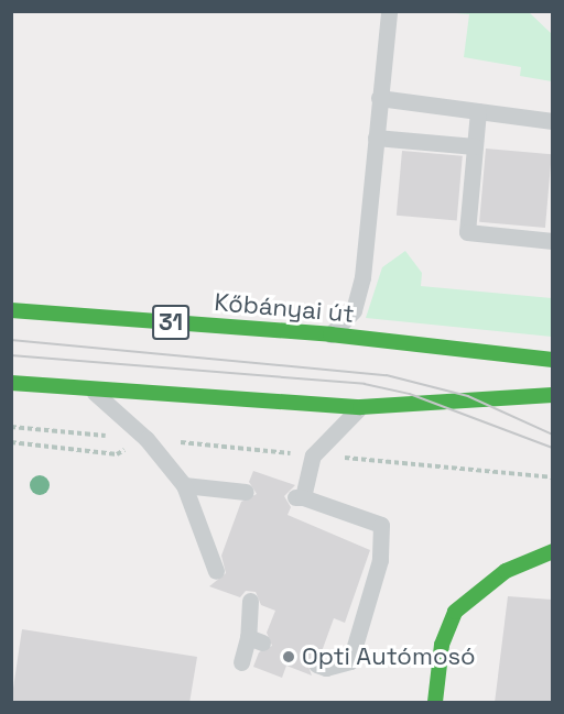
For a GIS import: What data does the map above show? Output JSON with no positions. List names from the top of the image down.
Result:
{
  "streets": {
    "main road": ["Kőbányai út", "31"]
  },
  "places": ["Opti Autómosó"]
}
